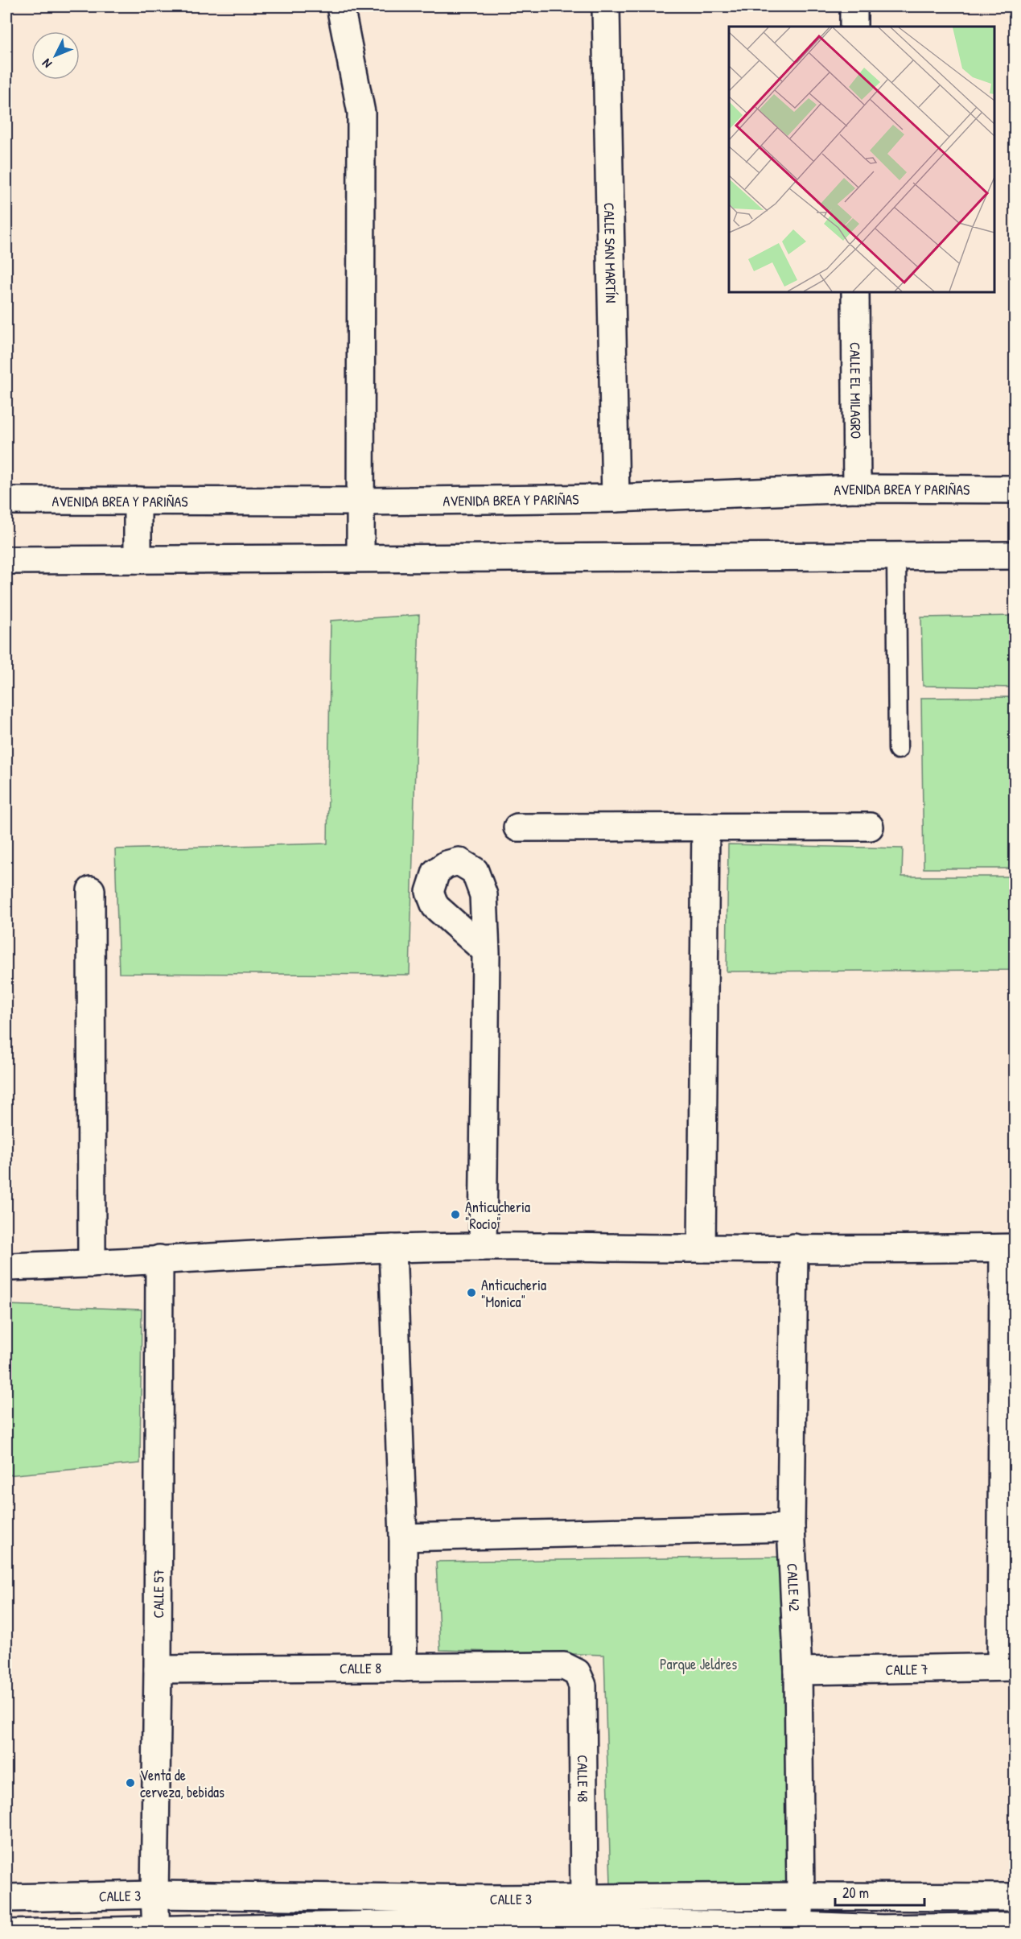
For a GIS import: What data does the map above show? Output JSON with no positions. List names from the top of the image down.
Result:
{
  "streets": {
    "street": [
      "CALLE SAN MARTÍN",
      "CALLE EL MILAGRO",
      "AVENIDA BREA Y PARIÑAS",
      "CALLE 42",
      "CALLE 57",
      "CALLE 8",
      "CALLE 7",
      "CALLE 48",
      "CALLE 3"
    ]
  },
  "crossings": [
    ["CALLE SAN MARTÍN", "AVENIDA BREA Y PARIÑAS"],
    ["CALLE EL MILAGRO", "AVENIDA BREA Y PARIÑAS"],
    ["CALLE 42", "CALLE 7"],
    ["CALLE 42", "CALLE 3"],
    ["CALLE 57", "CALLE 8"],
    ["CALLE 57", "CALLE 3"],
    ["CALLE 8", "CALLE 48"],
    ["CALLE 48", "CALLE 3"]
  ],
  "parks": ["Parque Jeldres"],
  "places": ["Anticucheria \"Rocio\"", "Anticucheria \"Monica\"", "Venta de cerveza, bebidas"],
  "scale_bar": "20 m",
  "north": "bottom left"
}
